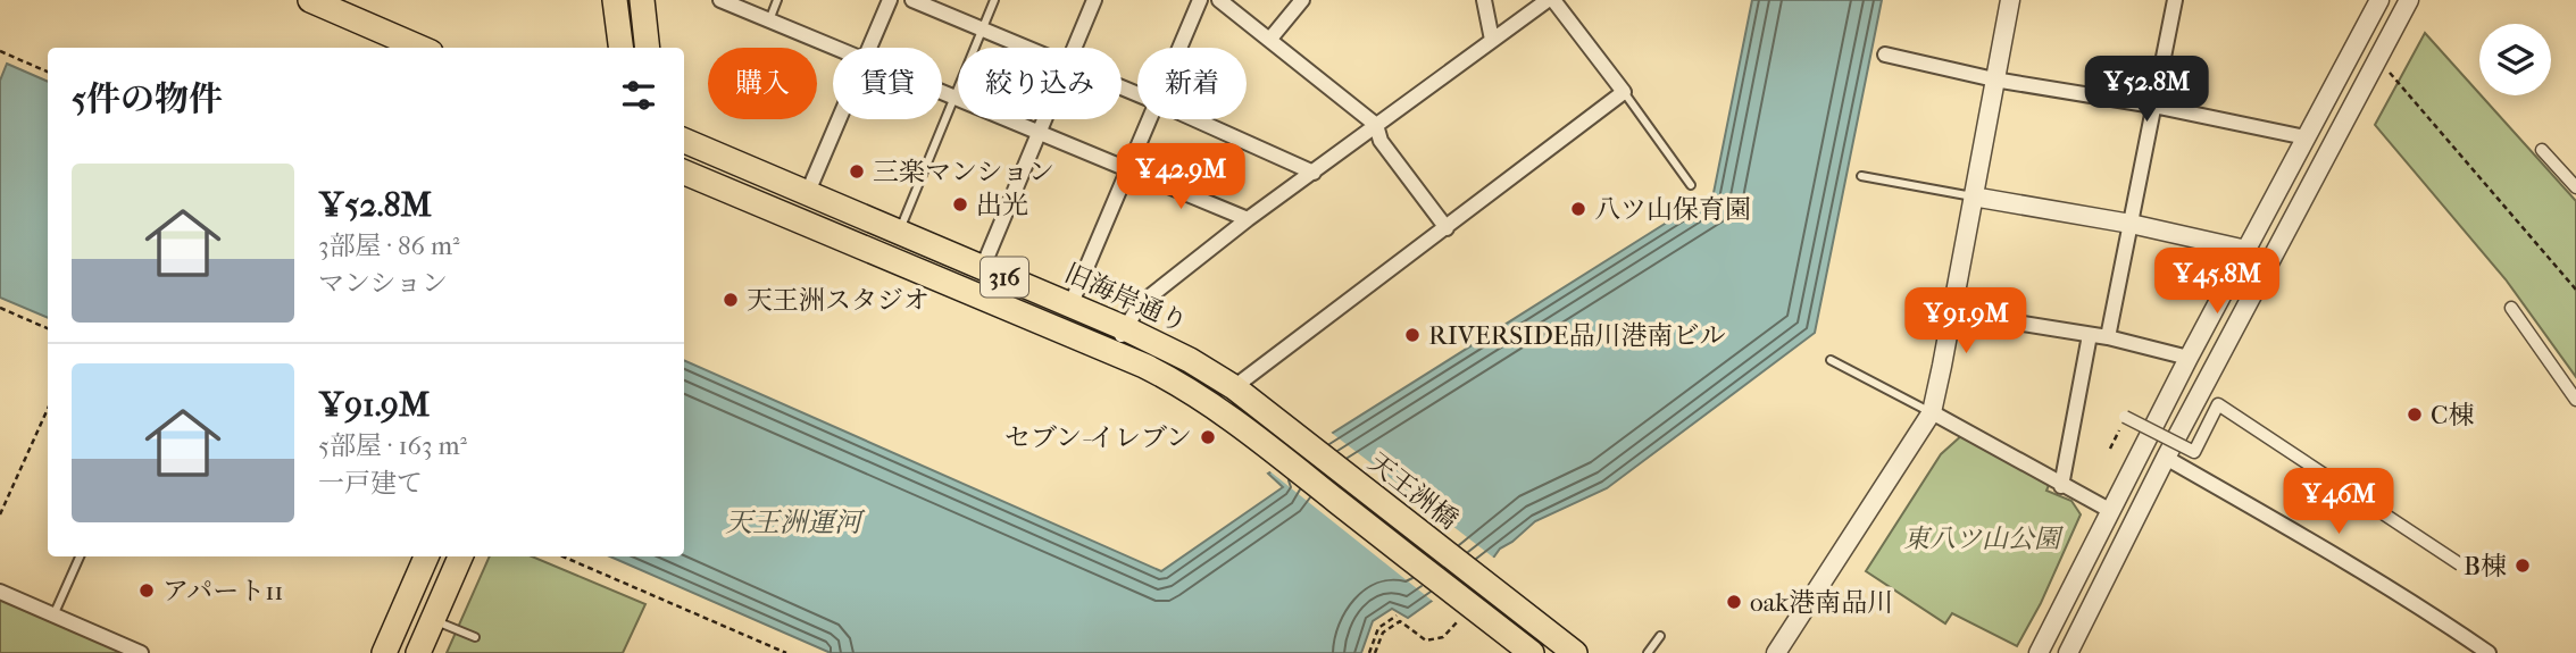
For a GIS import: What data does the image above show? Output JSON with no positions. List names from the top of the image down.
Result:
{
  "streets": {
    "main road": ["316", "旧海岸通り", "天王洲橋"]
  },
  "crossings": [
    ["旧海岸通り", "天王洲橋"]
  ],
  "water": ["天王洲運河"],
  "parks": ["東八ツ山公園"],
  "places": [
    "三楽マンション",
    "出光",
    "八ツ山保育園",
    "天王洲スタジオ",
    "RIVERSIDE品川港南ビル",
    "C棟",
    "セブン-イレブン",
    "B棟",
    "アパート11",
    "oak港南品川"
  ],
  "page": {
    "chip": [
      "購入",
      "賃貸",
      "絞り込み",
      "新着"
    ],
    "heading": "5件の物件",
    "price": [
      "¥52.8M",
      "¥42.9M",
      "¥45.8M",
      "¥91.9M",
      "¥46M"
    ],
    "list": [
      {
        "name": "¥52.8M",
        "note": "3部屋 · 86 m² · マンション"
      },
      {
        "name": "¥91.9M",
        "note": "5部屋 · 163 m² · 一戸建て"
      }
    ]
  }
}
